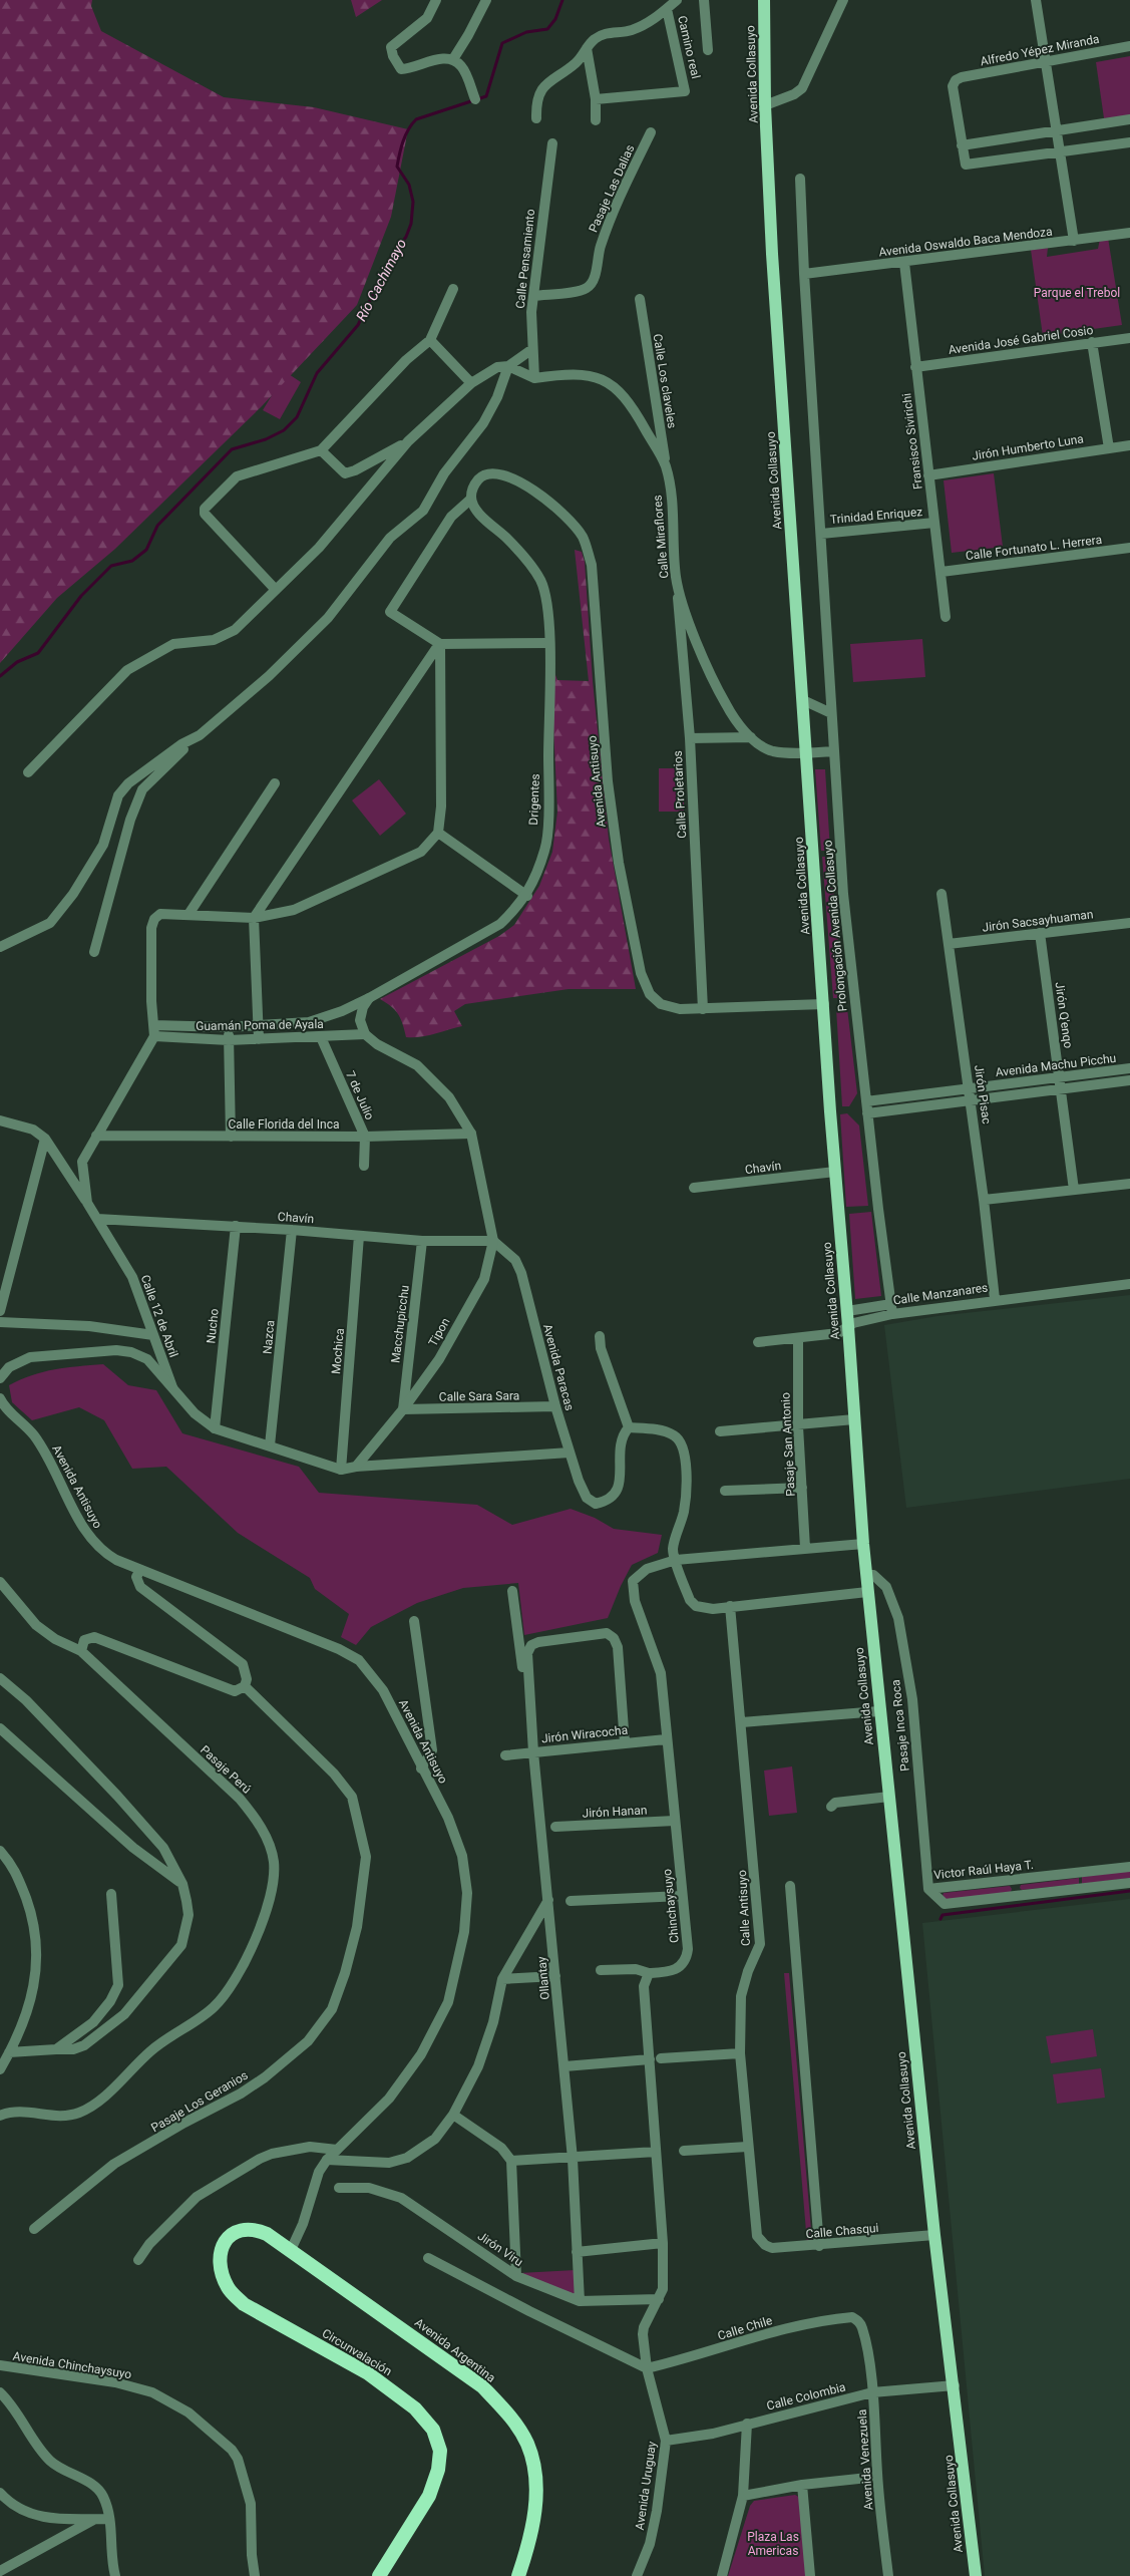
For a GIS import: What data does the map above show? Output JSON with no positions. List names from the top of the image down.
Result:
{
  "streets": {
    "highway": ["Avenida Argentina", "Circunvalación"],
    "main road": ["Avenida Collasuyo"],
    "street": [
      "Camino real",
      "Alfredo Yépez Miranda",
      "Pasaje Las Dalias",
      "Avenida Oswaldo Baca Mendoza",
      "Calle Pensamiento",
      "Avenida José Gabriel Cosio",
      "Calle Los claveles",
      "Fransisco Sivirichi",
      "Jirón Humberto Luna",
      "Trinidad Enriquez",
      "Calle Miraflores",
      "Calle Fortunato L. Herrera",
      "Avenida Antisuyo",
      "Calle Proletarios",
      "Drigentes",
      "Jirón Sacsayhuaman",
      "Prolongación Avenida Collasuyo",
      "Jirón Q'enqo",
      "Guamán Poma de Ayala",
      "Avenida Machu Picchu",
      "Jirón Pisac",
      "7 de Julio",
      "Calle Florida del Inca",
      "Chavín",
      "Calle Manzanares",
      "Calle 12 de Abril",
      "Macchupicchu",
      "Nucho",
      "Tipon",
      "Nazca",
      "Mochica",
      "Avenida Paracas",
      "Calle Sara Sara",
      "Pasaje San Antonio",
      "Pasaje Inca Roca",
      "Jirón Wiracocha",
      "Pasaje Perú",
      "Jirón Hanan",
      "Victor Raúl Haya T.",
      "Chinchaysuyo",
      "Calle Antisuyo",
      "Ollantay",
      "Pasaje Los Geranios",
      "Calle Chasqui",
      "Jirón Viru",
      "Calle Chile",
      "Avenida Chinchaysuyo",
      "Calle Colombia",
      "Avenida Venezuela",
      "Avenida Uruguay"
    ]
  },
  "crossings": [
    ["Avenida Collasuyo", "Calle Miraflores"],
    ["Avenida Collasuyo", "Avenida Antisuyo"],
    ["Avenida Collasuyo", "Chavín"],
    ["Avenida Collasuyo", "Calle Manzanares"],
    ["Avenida Collasuyo", "Pasaje Inca Roca"],
    ["Avenida Collasuyo", "Calle Chasqui"],
    ["Avenida Collasuyo", "Calle Colombia"],
    ["Pasaje Las Dalias", "Calle Pensamiento"],
    ["Avenida Oswaldo Baca Mendoza", "Fransisco Sivirichi"],
    ["Avenida Oswaldo Baca Mendoza", "Prolongación Avenida Collasuyo"],
    ["Calle Pensamiento", "Calle Miraflores"],
    ["Avenida José Gabriel Cosio", "Fransisco Sivirichi"],
    ["Calle Los claveles", "Calle Miraflores"],
    ["Fransisco Sivirichi", "Jirón Humberto Luna"],
    ["Fransisco Sivirichi", "Trinidad Enriquez"],
    ["Fransisco Sivirichi", "Calle Fortunato L. Herrera"],
    ["Trinidad Enriquez", "Prolongación Avenida Collasuyo"],
    ["Calle Miraflores", "Calle Proletarios"],
    ["Calle Miraflores", "Prolongación Avenida Collasuyo"],
    ["Avenida Antisuyo", "Calle Proletarios"],
    ["Avenida Antisuyo", "Drigentes"],
    ["Avenida Antisuyo", "Avenida Argentina"],
    ["Avenida Antisuyo", "Circunvalación"],
    ["Jirón Sacsayhuaman", "Jirón Q'enqo"],
    ["Jirón Sacsayhuaman", "Jirón Pisac"],
    ["Prolongación Avenida Collasuyo", "Avenida Machu Picchu"],
    ["Prolongación Avenida Collasuyo", "Calle Manzanares"],
    ["Jirón Q'enqo", "Avenida Machu Picchu"],
    ["Guamán Poma de Ayala", "7 de Julio"],
    ["Guamán Poma de Ayala", "Calle 12 de Abril"],
    ["Guamán Poma de Ayala", "Tipon"],
    ["Avenida Machu Picchu", "Jirón Pisac"],
    ["Jirón Pisac", "Calle Manzanares"],
    ["7 de Julio", "Calle Florida del Inca"],
    ["Calle Florida del Inca", "Calle 12 de Abril"],
    ["Calle Florida del Inca", "Tipon"],
    ["Chavín", "Calle 12 de Abril"],
    ["Chavín", "Macchupicchu"],
    ["Chavín", "Nucho"],
    ["Chavín", "Tipon"],
    ["Chavín", "Nazca"],
    ["Chavín", "Mochica"],
    ["Chavín", "Avenida Paracas"],
    ["Calle Manzanares", "Pasaje San Antonio"],
    ["Macchupicchu", "Tipon"],
    ["Macchupicchu", "Calle Sara Sara"],
    ["Tipon", "Avenida Paracas"],
    ["Tipon", "Calle Sara Sara"],
    ["Avenida Paracas", "Calle Sara Sara"],
    ["Pasaje Inca Roca", "Victor Raúl Haya T."],
    ["Jirón Wiracocha", "Chinchaysuyo"],
    ["Jirón Wiracocha", "Ollantay"],
    ["Jirón Hanan", "Chinchaysuyo"],
    ["Calle Antisuyo", "Calle Chasqui"],
    ["Ollantay", "Jirón Viru"],
    ["Calle Chile", "Avenida Venezuela"],
    ["Calle Chile", "Avenida Uruguay"],
    ["Avenida Argentina", "Circunvalación"],
    ["Calle Colombia", "Avenida Venezuela"],
    ["Calle Colombia", "Avenida Uruguay"]
  ],
  "water": ["Río Cachimayo"],
  "parks": ["Parque el Trebol", "Plaza Las Americas"]
}
